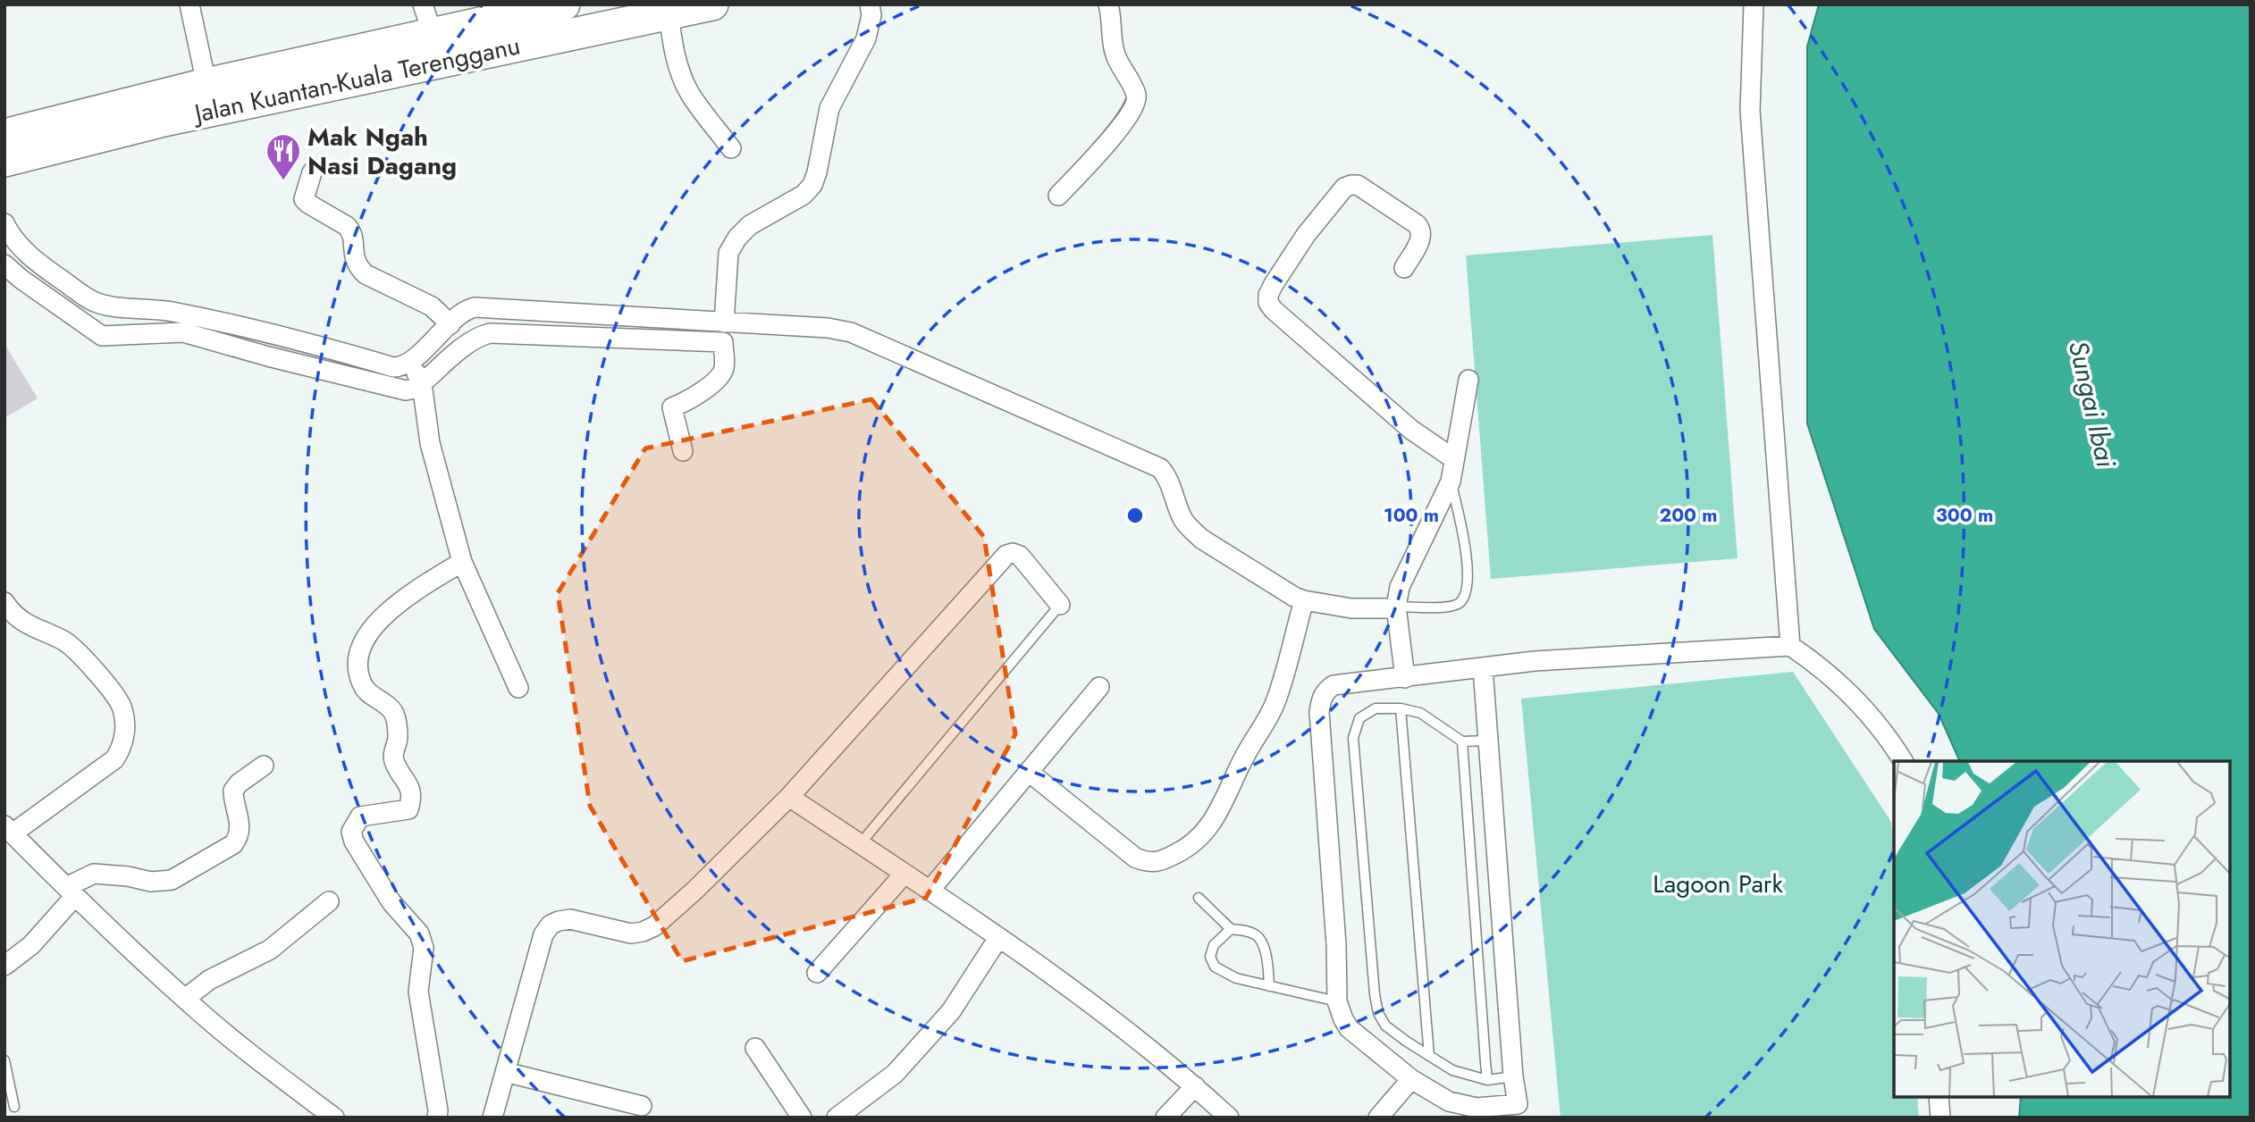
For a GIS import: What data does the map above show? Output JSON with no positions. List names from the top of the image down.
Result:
{
  "streets": {
    "highway": ["Jalan Kuantan-Kuala Terengganu"]
  },
  "water": ["Sungai Ibai"],
  "parks": ["Lagoon Park"],
  "places": {
    "restaurant": ["Mak Ngah Nasi Dagang"]
  },
  "rings": ["100 m", "200 m", "300 m"]
}
